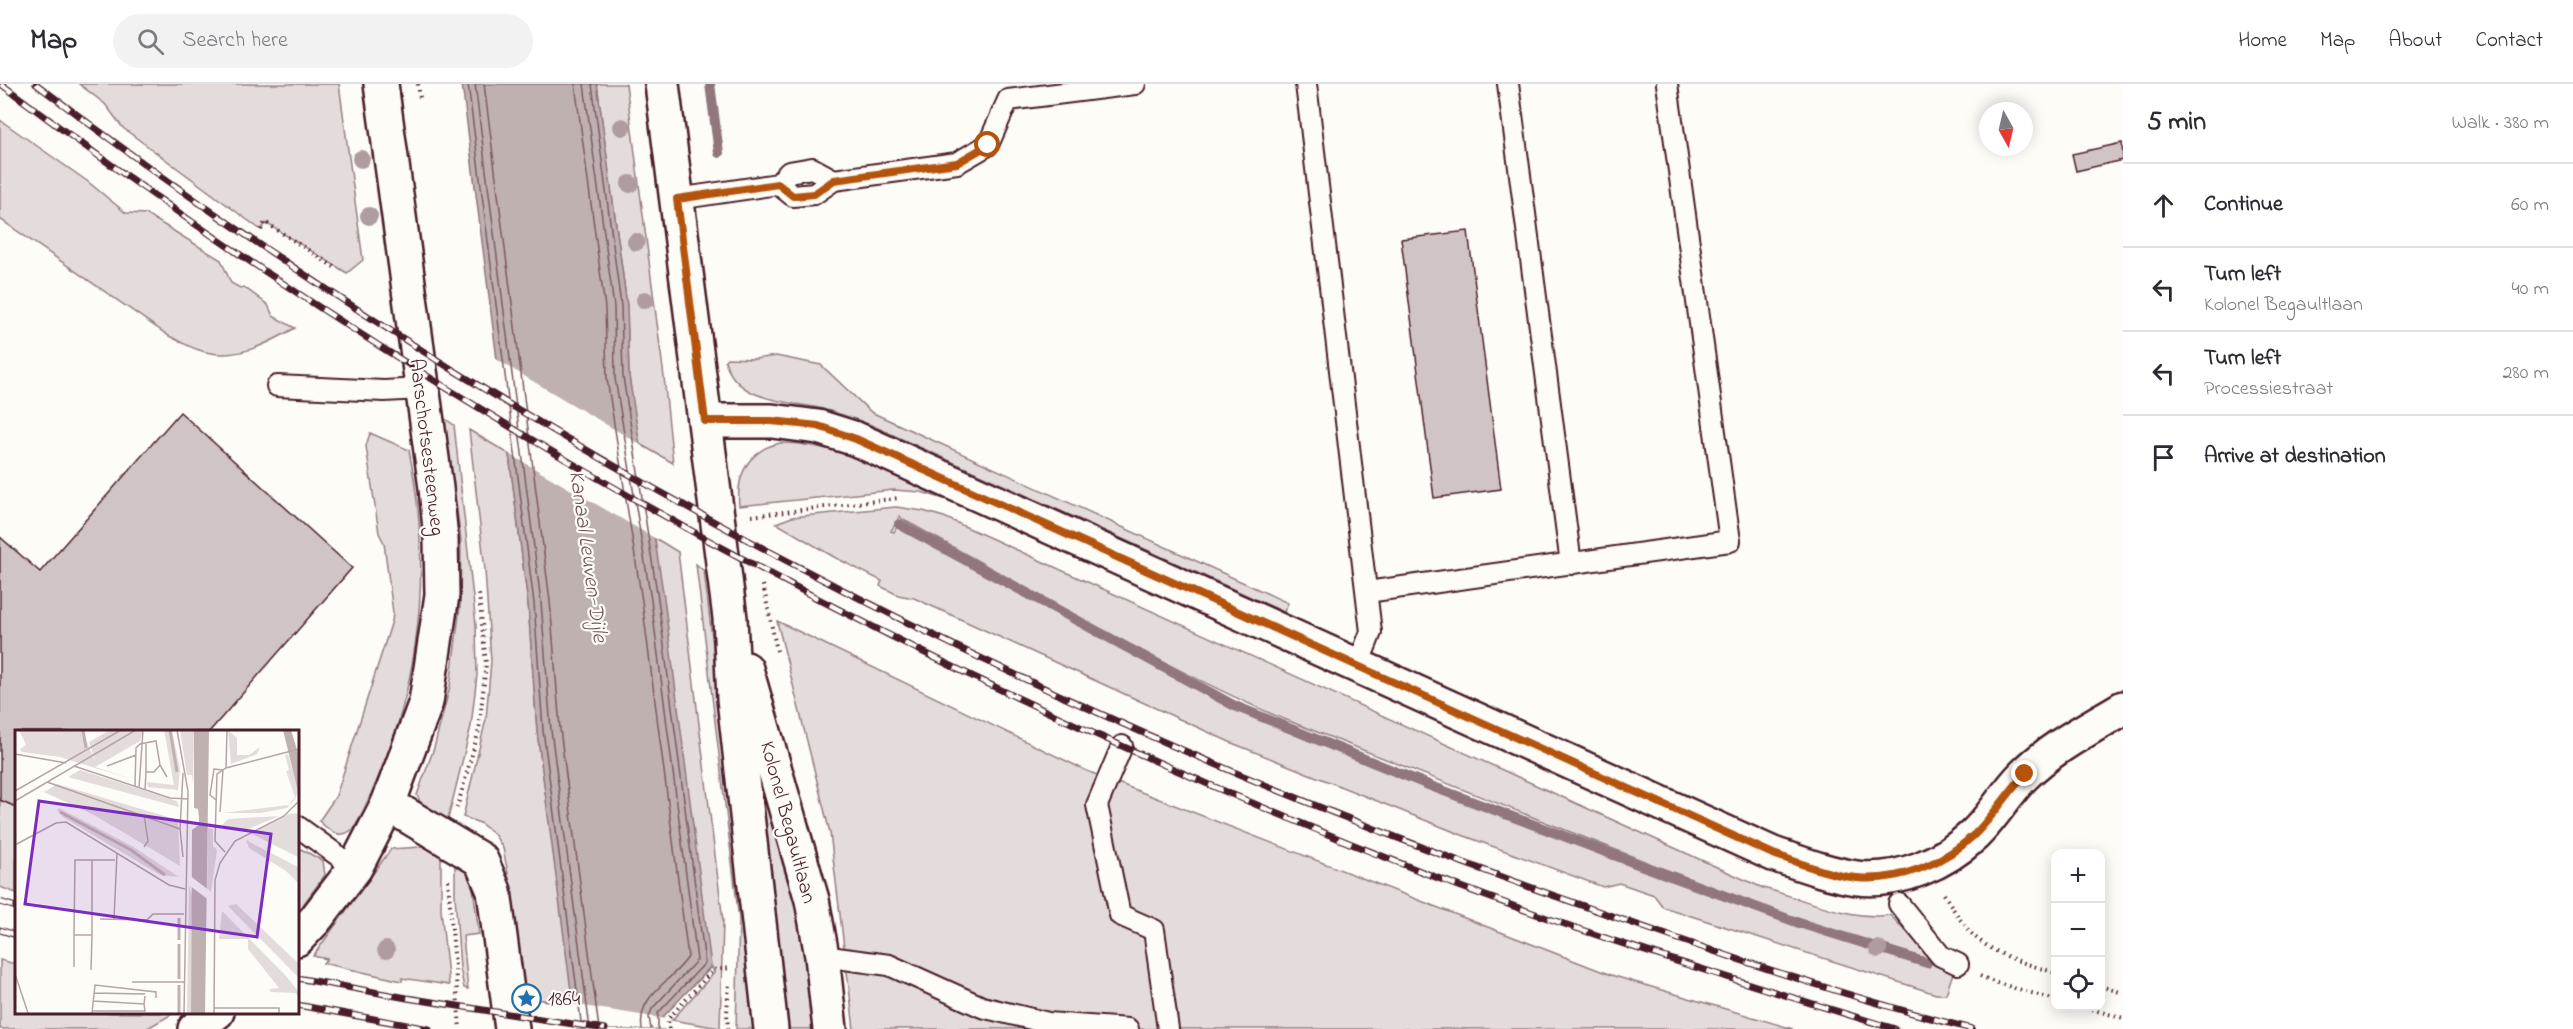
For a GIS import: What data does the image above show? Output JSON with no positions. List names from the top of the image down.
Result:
{
  "streets": {
    "street": ["Aarschotsesteenweg", "Kolonel Begaultlaan"]
  },
  "water": ["Kanaal Leuven-Dijle"],
  "places": {
    "place": ["1864"]
  },
  "north": "bottom",
  "page": {
    "header": "Map",
    "search": "Search here",
    "nav": [
      "Home",
      "Map",
      "About",
      "Contact"
    ],
    "heading": ["5 min", "Walk · 380 m"],
    "list": [
      ["Continue", "60 m"],
      ["Turn left", "Kolonel Begaultlaan", "40 m"],
      ["Turn left", "Processiestraat", "280 m"],
      "Arrive at destination"
    ],
    "map_buttons": ["+", "−"]
  }
}
